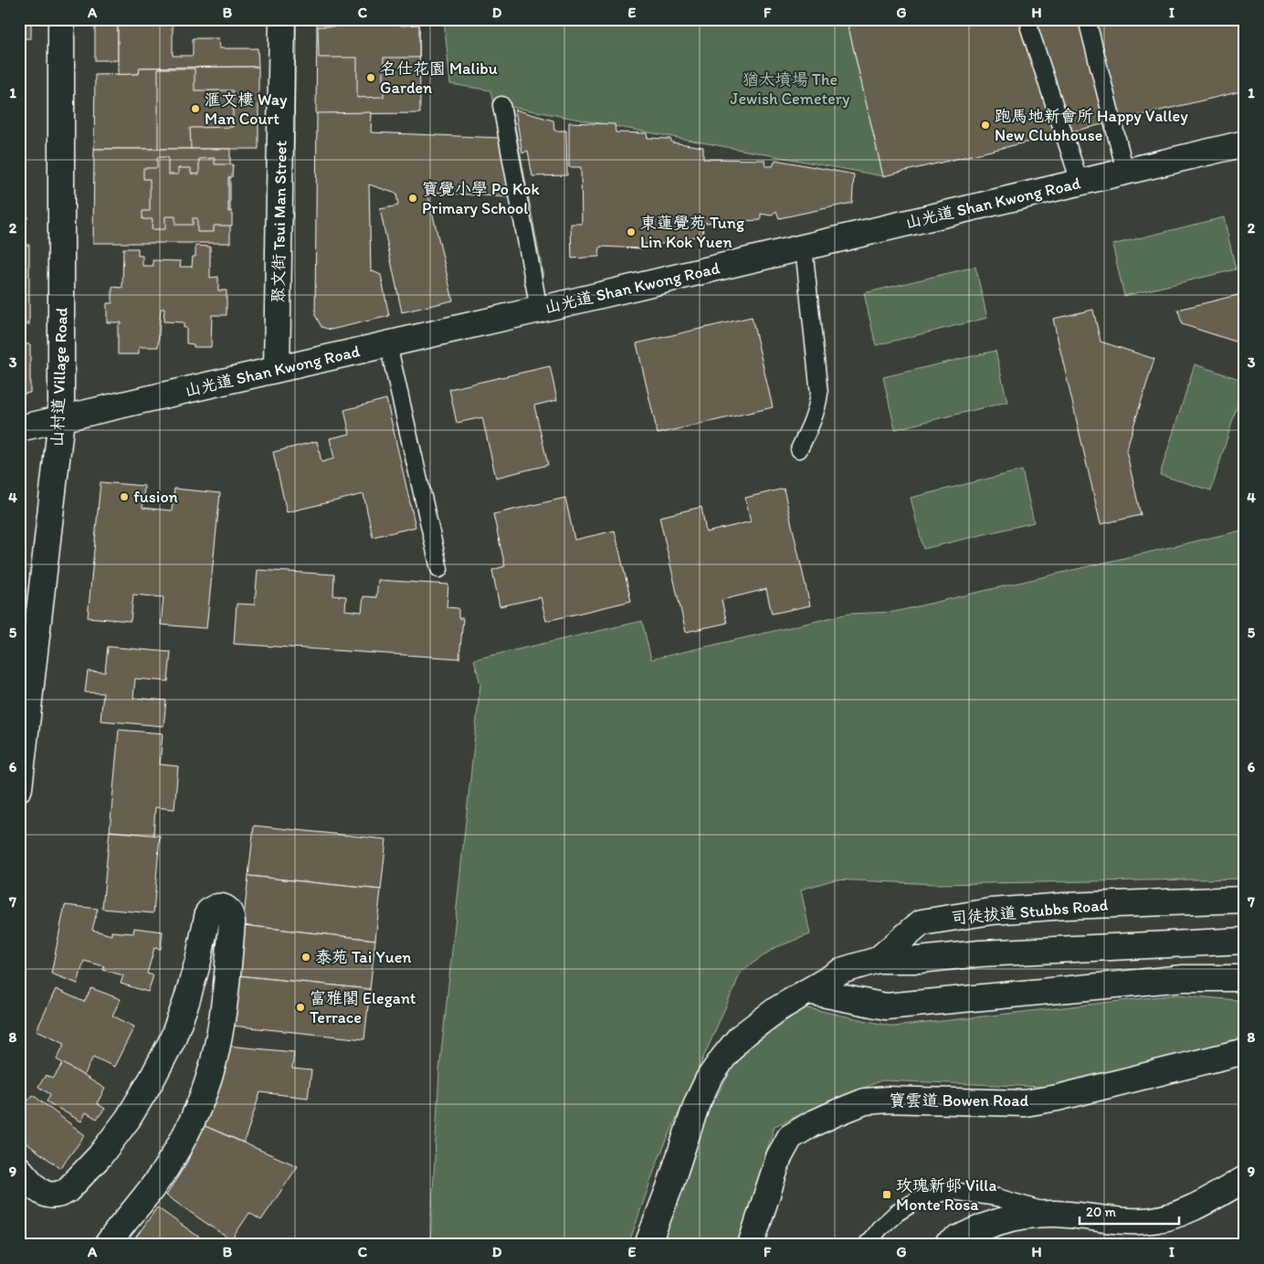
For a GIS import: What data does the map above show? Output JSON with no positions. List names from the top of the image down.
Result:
{
  "streets": {
    "street": [
      "山光道 Shan Kwong Road",
      "聚文街 Tsui Man Street",
      "山村道 Village Road",
      "司徒拔道 Stubbs Road",
      "寶雲道 Bowen Road"
    ]
  },
  "crossings": [
    ["山光道 Shan Kwong Road", "聚文街 Tsui Man Street"],
    ["山光道 Shan Kwong Road", "山村道 Village Road"]
  ],
  "parks": ["猶太墳場 The Jewish Cemetery"],
  "places": {
    "other": [
      "名仕花園 Malibu Garden",
      "滙文樓 Way Man Court",
      "跑馬地新會所 Happy Valley New Clubhouse",
      "寶覺小學 Po Kok Primary School",
      "東蓮覺苑 Tung Lin Kok Yuen",
      "fusion",
      "泰苑 Tai Yuen",
      "富雅閣 Elegant Terrace"
    ],
    "transit": ["玫瑰新邨 Villa Monte Rosa"]
  },
  "scale_bar": "20 m",
  "grid": {
    "columns": [
      "A",
      "B",
      "C",
      "D",
      "E",
      "F",
      "G",
      "H",
      "I"
    ],
    "rows": [
      "1",
      "2",
      "3",
      "4",
      "5",
      "6",
      "7",
      "8",
      "9"
    ]
  }
}
